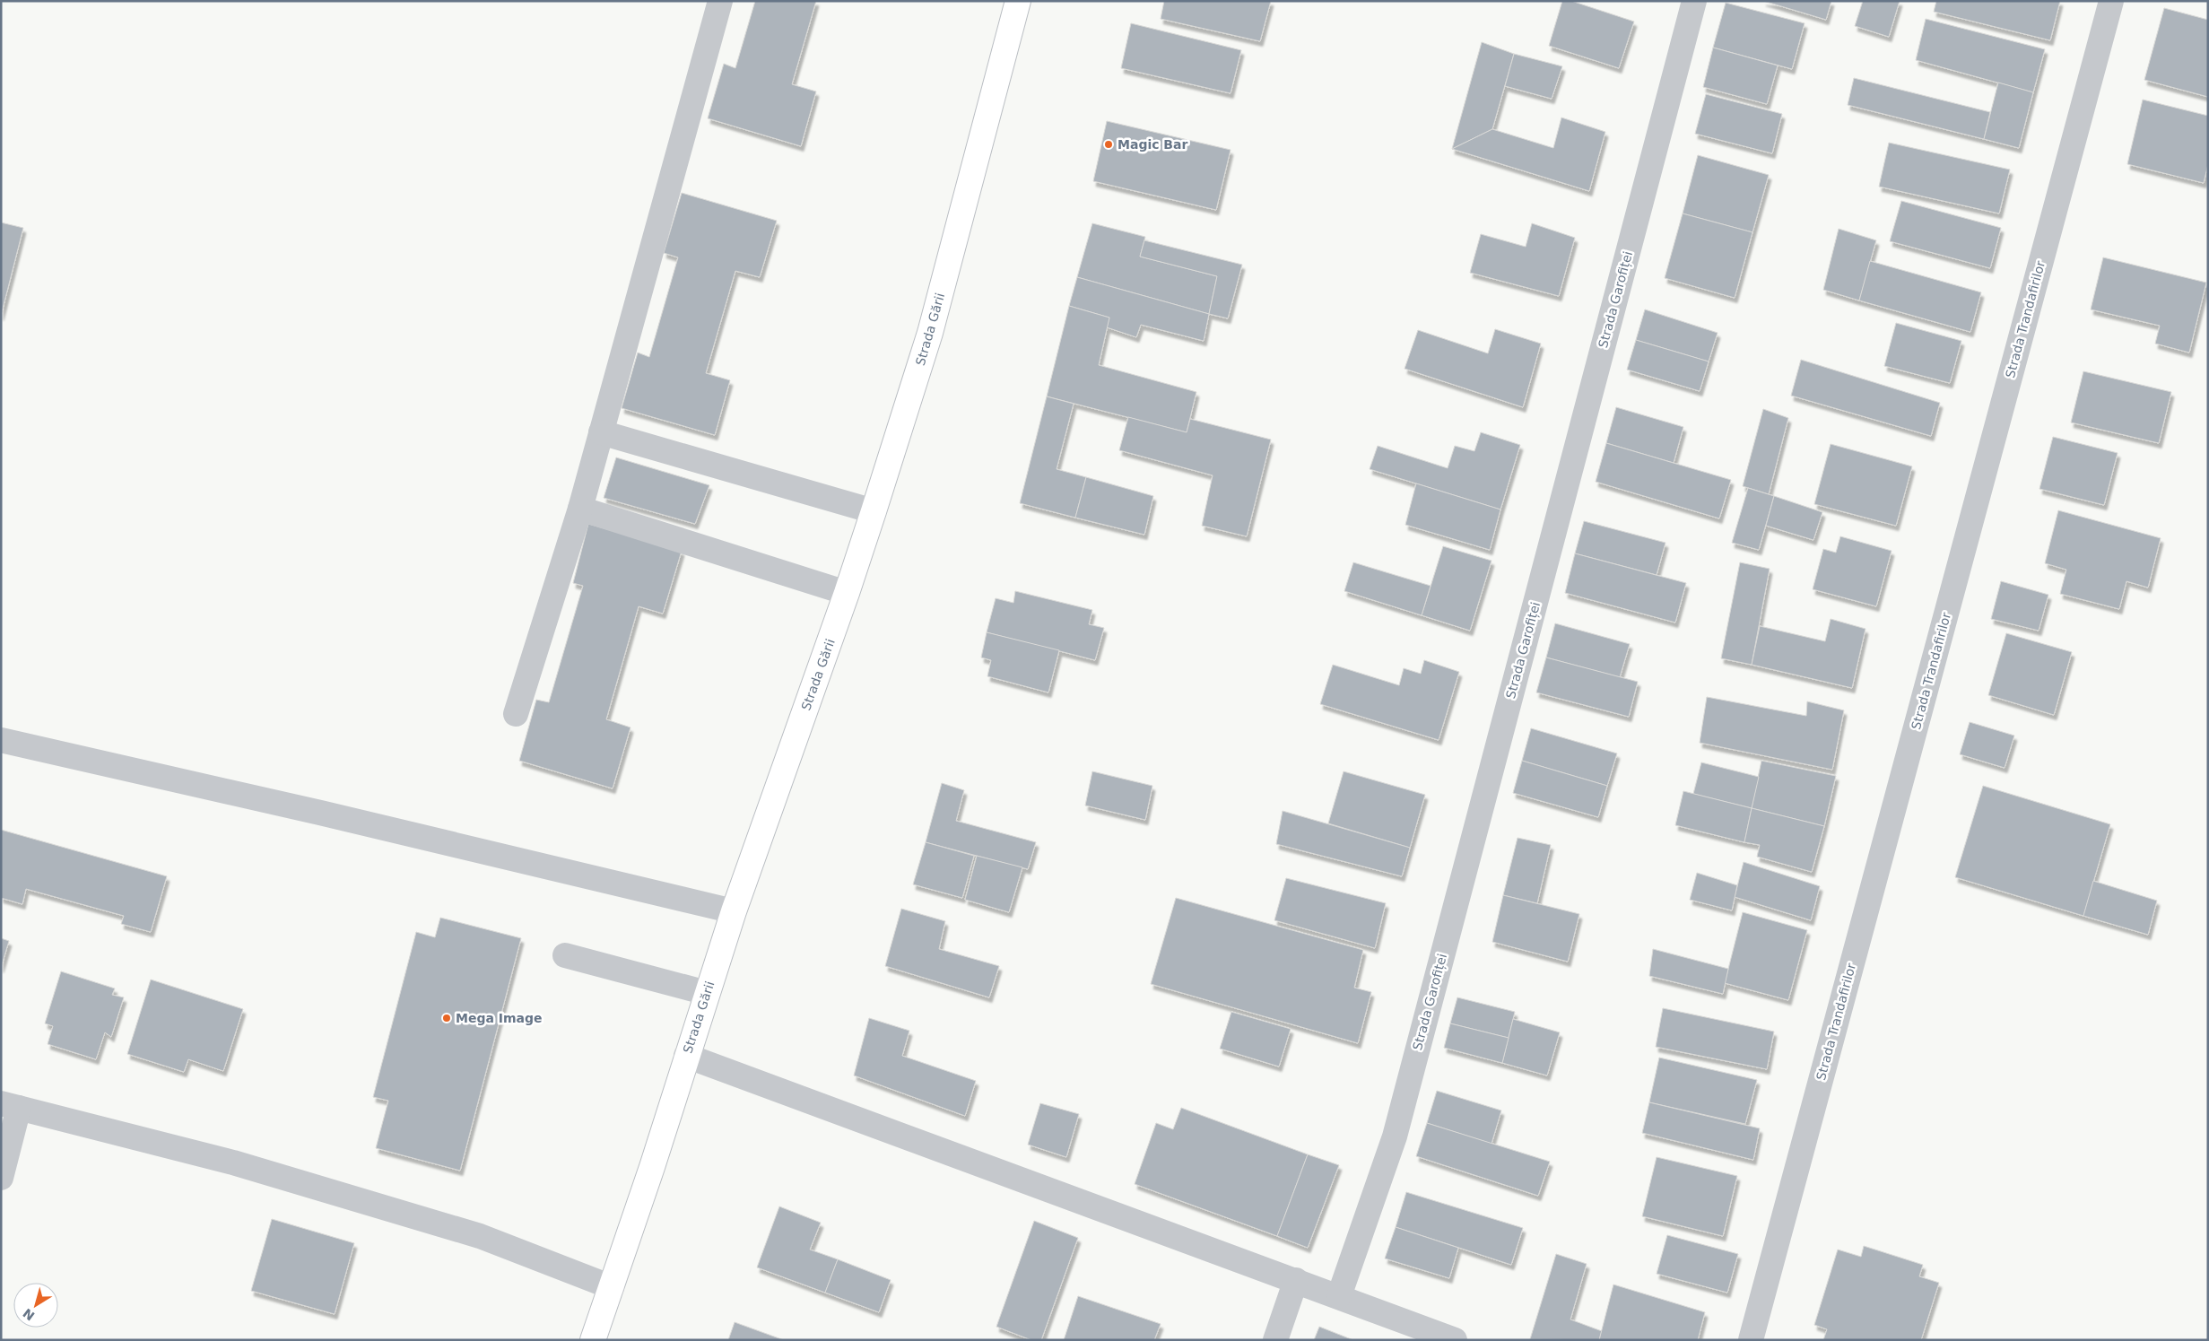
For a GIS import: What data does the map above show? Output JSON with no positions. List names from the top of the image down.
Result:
{
  "streets": {
    "main road": ["Strada Gării"],
    "street": ["Strada Garofiței", "Strada Trandafirilor"]
  },
  "places": ["Magic Bar", "Mega Image"],
  "north": "bottom left"
}
